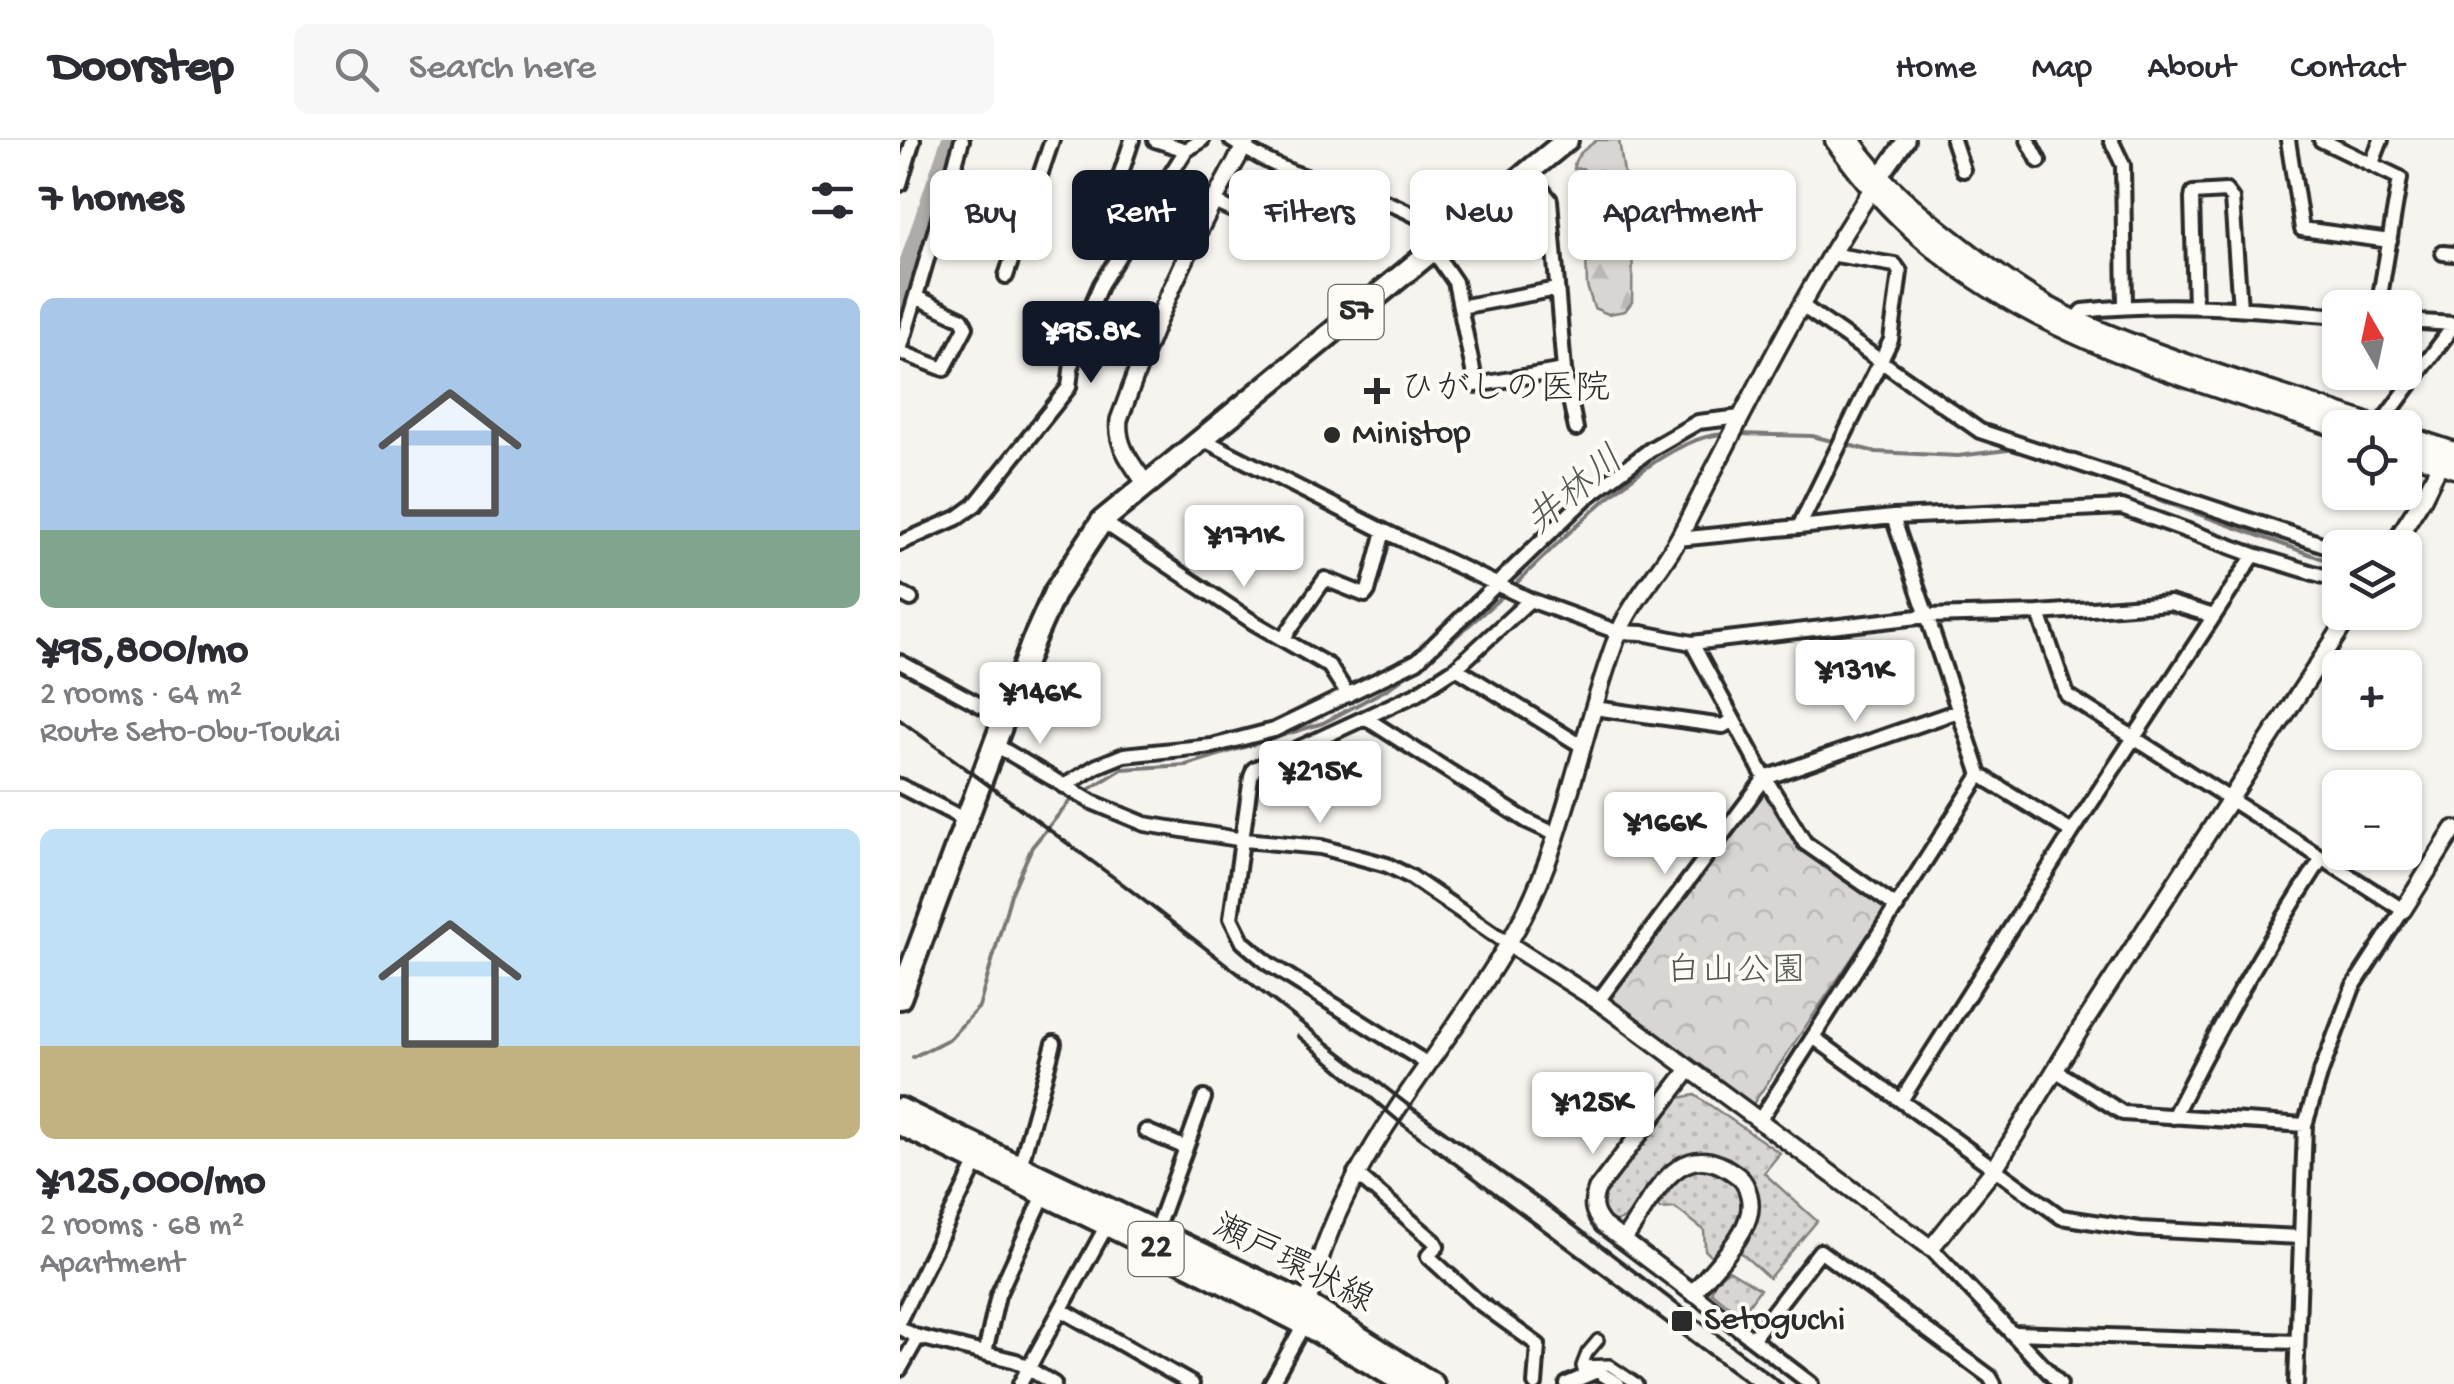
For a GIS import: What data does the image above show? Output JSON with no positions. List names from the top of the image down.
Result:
{
  "streets": {
    "main road": ["57", "22", "瀬戸環状線"]
  },
  "water": ["井林川"],
  "parks": ["白山公園"],
  "places": {
    "health": ["ひがしの医院"],
    "other": ["Ministop"],
    "transit": ["Setoguchi"]
  },
  "north": "top",
  "page": {
    "header": "Doorstep",
    "search": "Search here",
    "nav": [
      "Home",
      "Map",
      "About",
      "Contact"
    ],
    "heading": "7 homes",
    "chip": [
      "Buy",
      "Rent",
      "Filters",
      "New",
      "Apartment"
    ],
    "list": [
      {
        "name": "¥95,800/mo",
        "note": "2 rooms · 64 m² · Route Seto-Obu-Toukai"
      },
      {
        "name": "¥125,000/mo",
        "note": "2 rooms · 68 m² · Apartment"
      }
    ],
    "map_buttons": ["+", "−"],
    "price": [
      "¥95.8K",
      "¥171K",
      "¥131K",
      "¥146K",
      "¥215K",
      "¥166K",
      "¥125K"
    ]
  }
}
